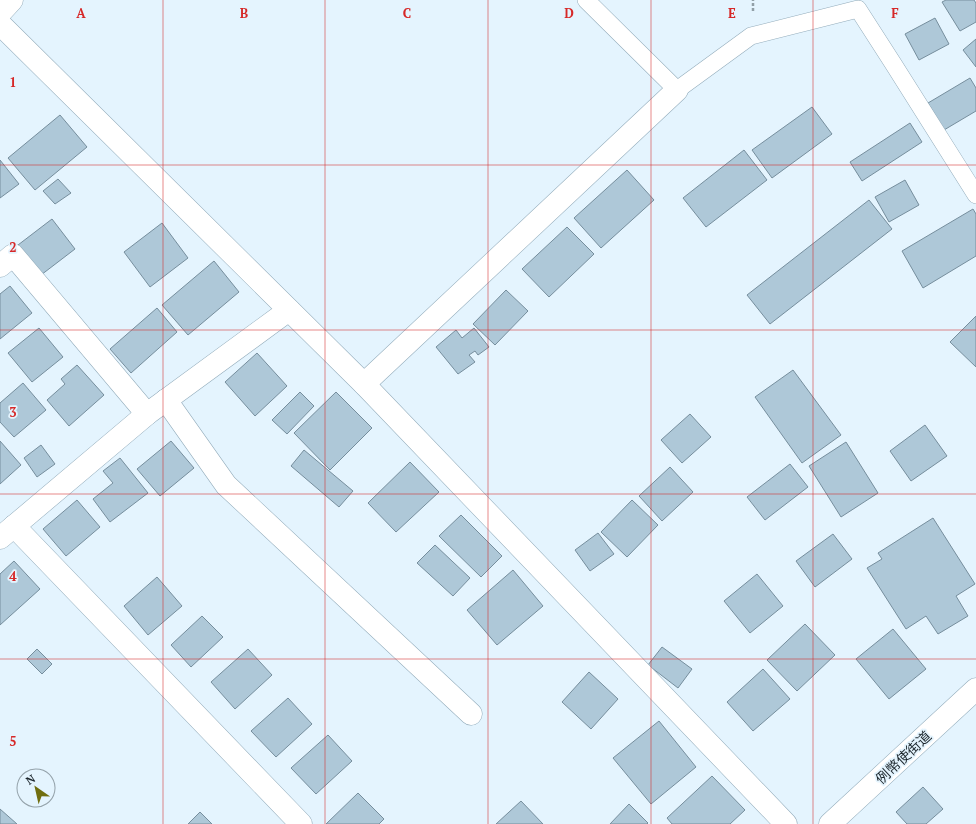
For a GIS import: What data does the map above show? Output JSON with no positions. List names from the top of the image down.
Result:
{
  "streets": {
    "street": ["例幣使街道"]
  },
  "north": "top left",
  "grid": {
    "columns": [
      "A",
      "B",
      "C",
      "D",
      "E",
      "F"
    ],
    "rows": [
      "1",
      "2",
      "3",
      "4",
      "5"
    ]
  }
}
